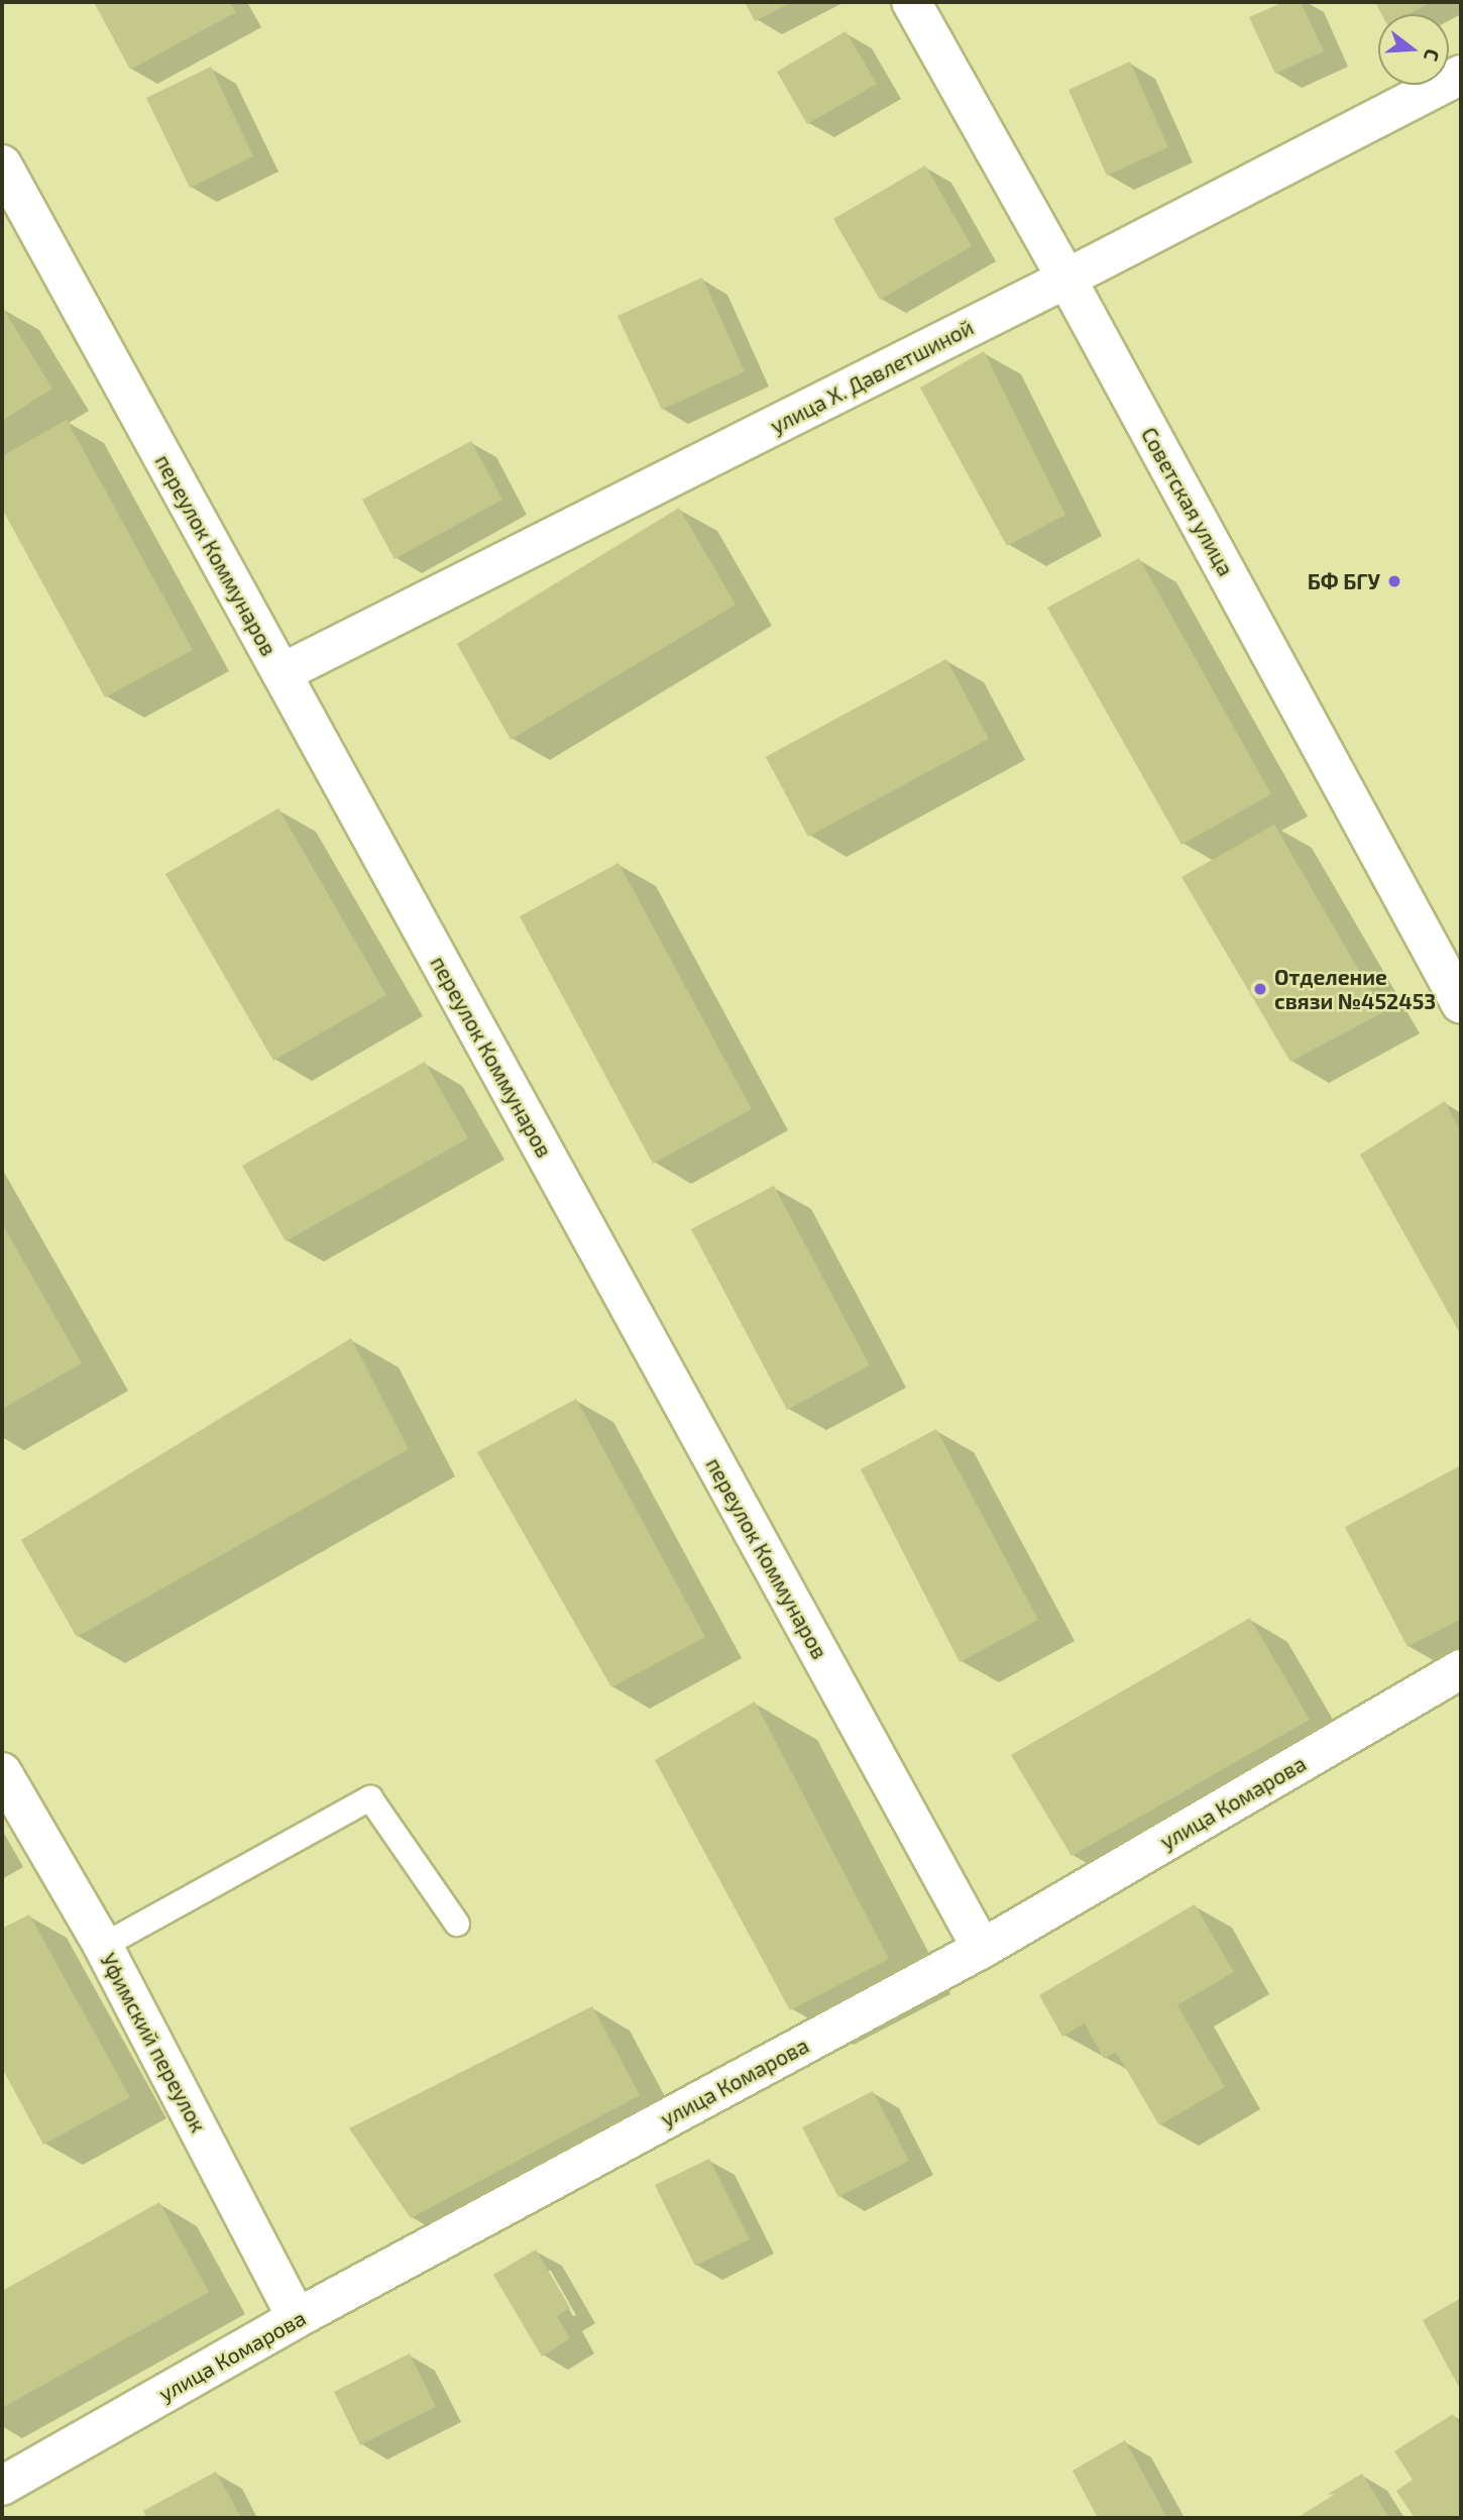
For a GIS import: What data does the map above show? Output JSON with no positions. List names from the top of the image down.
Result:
{
  "streets": {
    "street": [
      "улица Х. Давлетшиной",
      "Советская улица",
      "переулок Коммунаров",
      "улица Комарова",
      "Уфимский переулок"
    ]
  },
  "crossings": [
    ["улица Х. Давлетшиной", "Советская улица"],
    ["улица Х. Давлетшиной", "переулок Коммунаров"],
    ["переулок Коммунаров", "улица Комарова"],
    ["улица Комарова", "Уфимский переулок"]
  ],
  "places": ["БФ БГУ", "Отделение связи №452453"],
  "north": "right"
}
